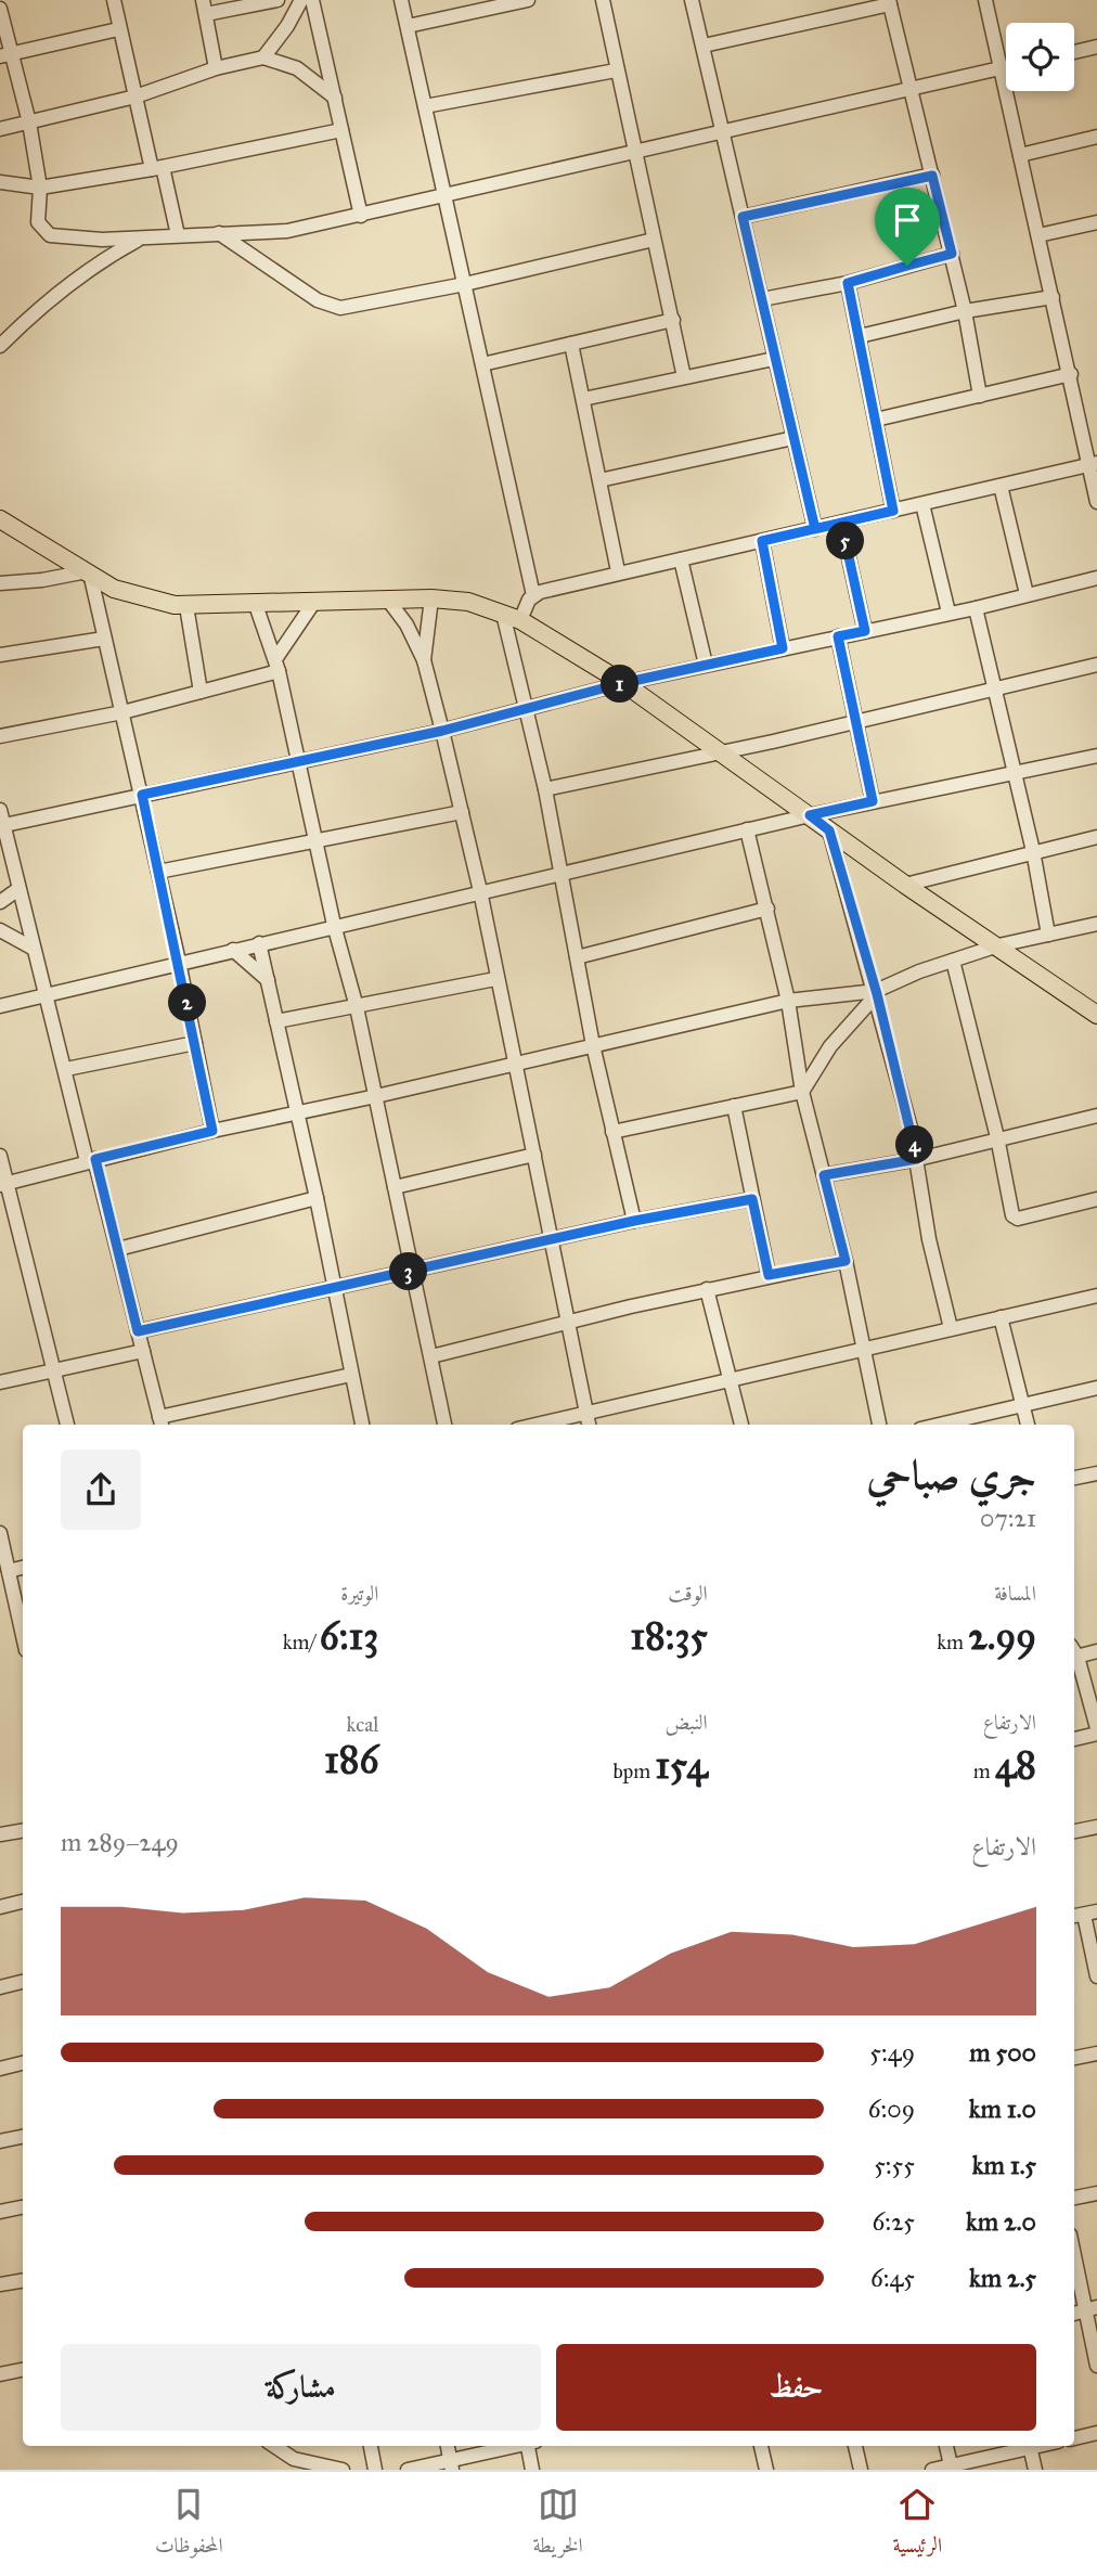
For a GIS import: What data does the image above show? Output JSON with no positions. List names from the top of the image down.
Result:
{
  "page": {
    "pins": [
      "5",
      "1",
      "2",
      "4",
      "3"
    ],
    "heading": ["جري صباحي", "07:21"],
    "stats": [
      ["المسافة", "2.99 km"],
      ["الوقت", "18:35"],
      ["الوتيرة", "6:13 /km"],
      ["الارتفاع", "48 m"],
      ["النبض", "154 bpm"],
      ["kcal", "186"]
    ],
    "chart": ["الارتفاع", "249–289 m"],
    "list": [
      {
        "name": "500 m",
        "note": "5:49"
      },
      {
        "name": "1.0 km",
        "note": "6:09"
      },
      {
        "name": "1.5 km",
        "note": "5:55"
      },
      {
        "name": "2.0 km",
        "note": "6:25"
      },
      {
        "name": "2.5 km",
        "note": "6:45"
      }
    ],
    "buttons": ["حفظ", "مشاركة"],
    "tabs": ["الرئيسية", "الخريطة", "المحفوظات"]
  }
}
